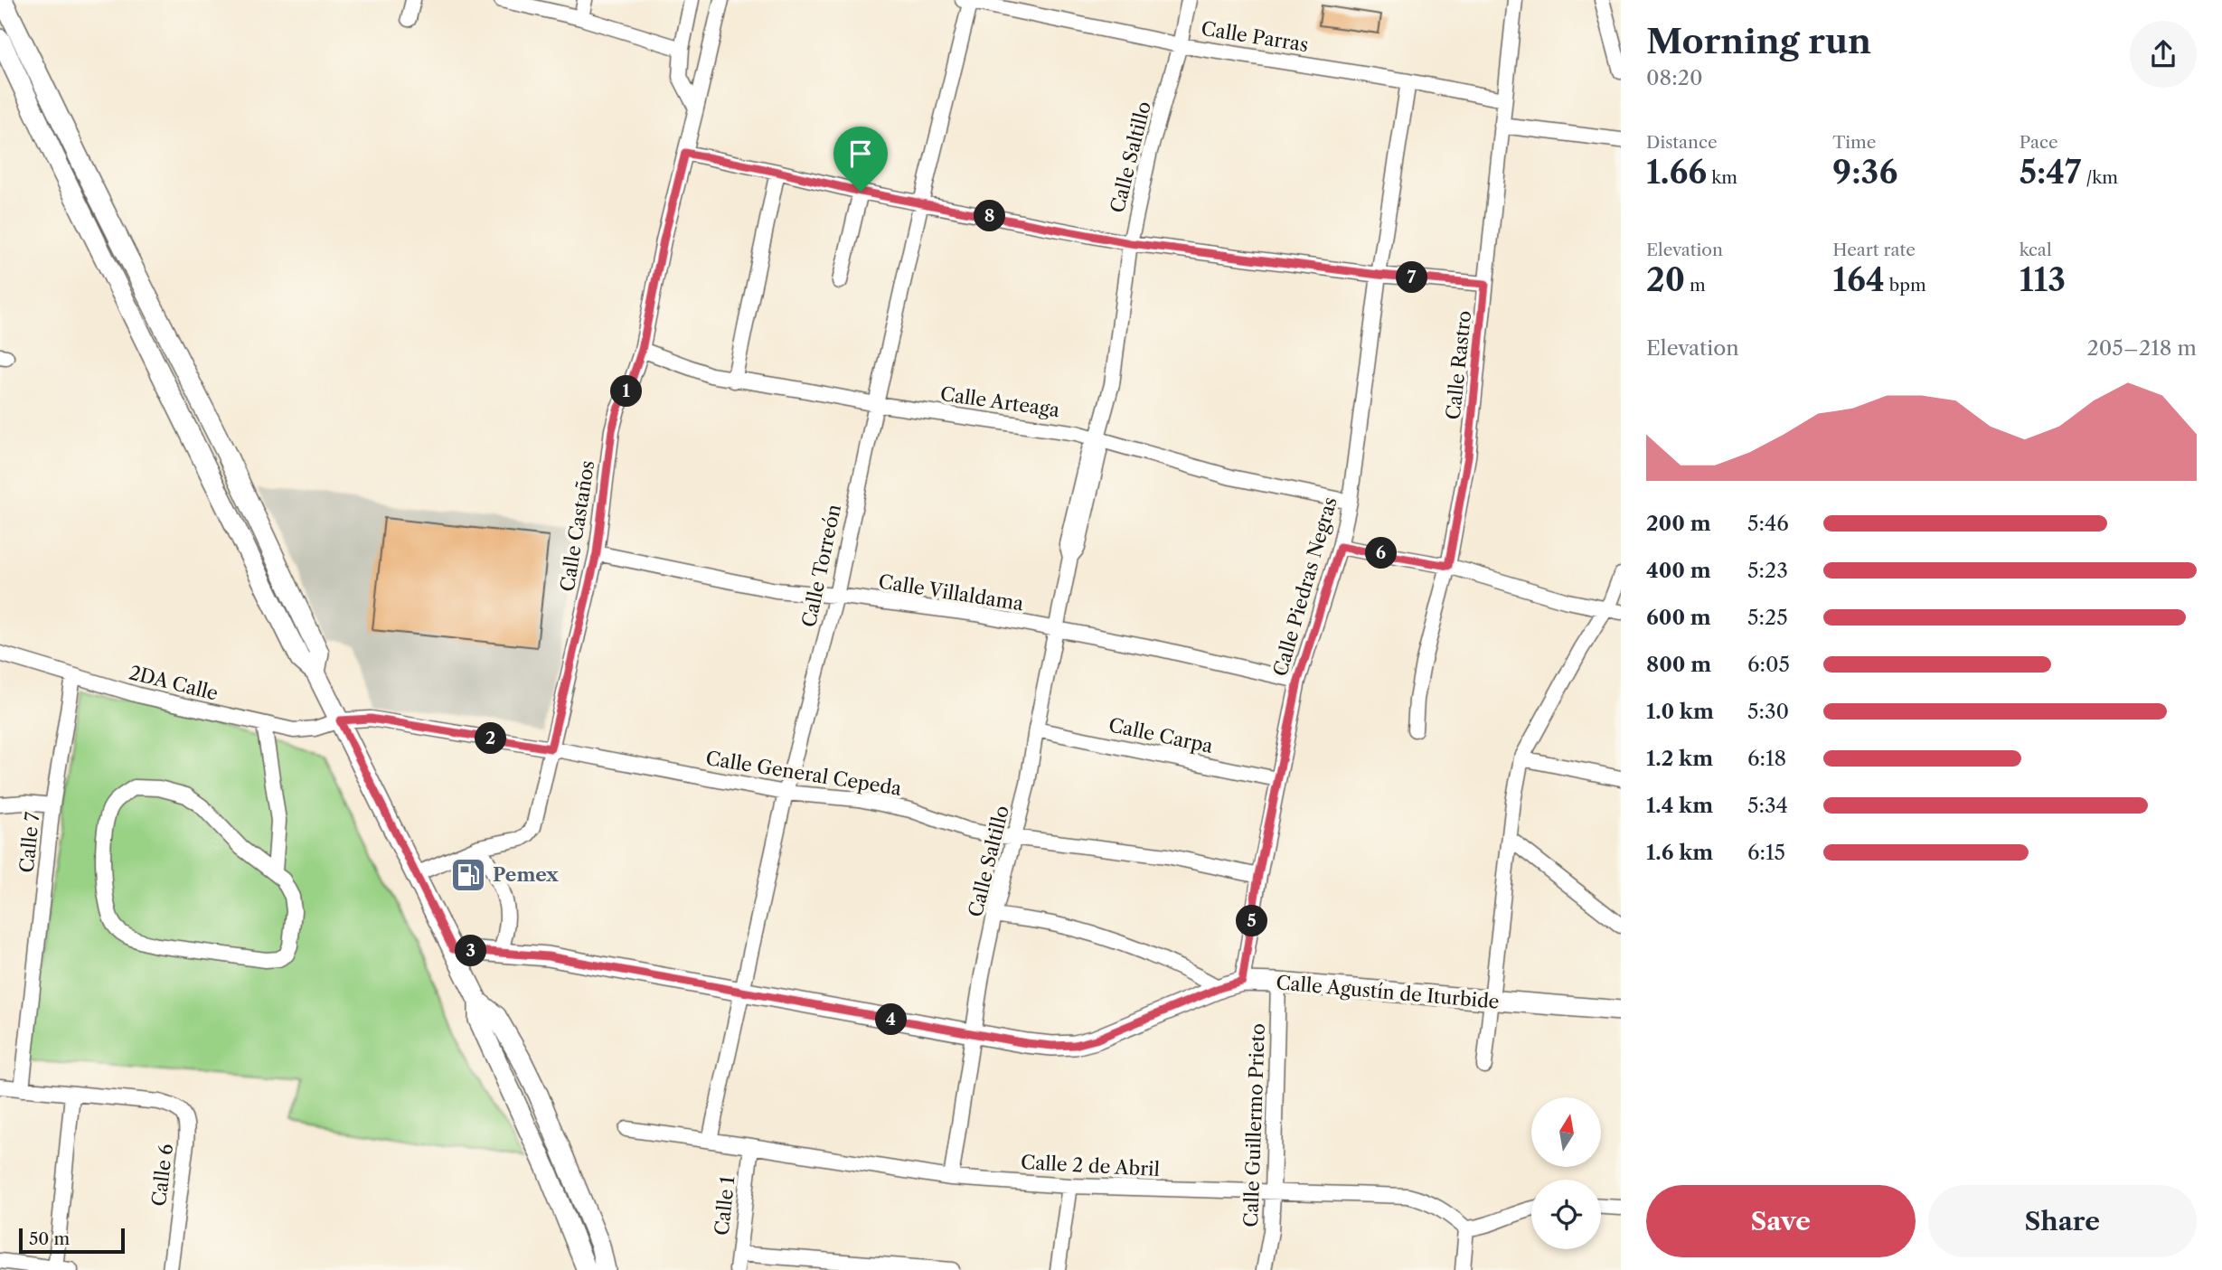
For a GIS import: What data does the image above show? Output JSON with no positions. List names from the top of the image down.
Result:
{
  "streets": {
    "main road": ["Calle Agustín de Iturbide"],
    "street": [
      "Calle Parras",
      "Calle Saltillo",
      "Calle Rastro",
      "Calle Arteaga",
      "Calle Castaños",
      "Calle Torreón",
      "Calle Piedras Negras",
      "Calle Villaldama",
      "2DA Calle",
      "Calle Carpa",
      "Calle General Cepeda",
      "Calle 7",
      "Calle Guillermo Prieto",
      "Calle 2 de Abril",
      "Calle 6",
      "Calle 1"
    ]
  },
  "crossings": [
    ["Calle Parras", "Calle Saltillo"],
    ["Calle Parras", "Calle Rastro"],
    ["Calle Parras", "Calle Torreón"],
    ["Calle Parras", "Calle Piedras Negras"],
    ["Calle Saltillo", "Calle Arteaga"],
    ["Calle Saltillo", "Calle Villaldama"],
    ["Calle Saltillo", "Calle Carpa"],
    ["Calle Saltillo", "Calle General Cepeda"],
    ["Calle Saltillo", "Calle Agustín de Iturbide"],
    ["Calle Saltillo", "Calle 2 de Abril"],
    ["Calle Arteaga", "Calle Castaños"],
    ["Calle Arteaga", "Calle Torreón"],
    ["Calle Arteaga", "Calle Piedras Negras"],
    ["Calle Castaños", "Calle Villaldama"],
    ["Calle Castaños", "Calle General Cepeda"],
    ["Calle Torreón", "Calle Villaldama"],
    ["Calle Torreón", "Calle General Cepeda"],
    ["Calle Torreón", "Calle Agustín de Iturbide"],
    ["Calle Torreón", "Calle 2 de Abril"],
    ["Calle Piedras Negras", "Calle Villaldama"],
    ["Calle Piedras Negras", "Calle Carpa"],
    ["Calle Piedras Negras", "Calle General Cepeda"],
    ["Calle Piedras Negras", "Calle Agustín de Iturbide"],
    ["2DA Calle", "Calle General Cepeda"],
    ["2DA Calle", "Calle 7"],
    ["Calle Agustín de Iturbide", "Calle Guillermo Prieto"],
    ["Calle Guillermo Prieto", "Calle 2 de Abril"],
    ["Calle 2 de Abril", "Calle 1"]
  ],
  "places": {
    "fuel station": ["Pemex"]
  },
  "scale_bar": "50 m",
  "north": "top",
  "page": {
    "heading": ["Morning run", "08:20"],
    "stats": [
      ["Distance", "1.66 km"],
      ["Time", "9:36"],
      ["Pace", "5:47 /km"],
      ["Elevation", "20 m"],
      ["Heart rate", "164 bpm"],
      ["kcal", "113"]
    ],
    "pins": [
      "8",
      "7",
      "1",
      "6",
      "2",
      "5",
      "3",
      "4"
    ],
    "chart": ["Elevation", "205–218 m"],
    "list": [
      {
        "name": "200 m",
        "note": "5:46"
      },
      {
        "name": "400 m",
        "note": "5:23"
      },
      {
        "name": "600 m",
        "note": "5:25"
      },
      {
        "name": "800 m",
        "note": "6:05"
      },
      {
        "name": "1.0 km",
        "note": "5:30"
      },
      {
        "name": "1.2 km",
        "note": "6:18"
      },
      {
        "name": "1.4 km",
        "note": "5:34"
      },
      {
        "name": "1.6 km",
        "note": "6:15"
      }
    ],
    "buttons": ["Save", "Share"],
    "scale": "50 m"
  }
}
